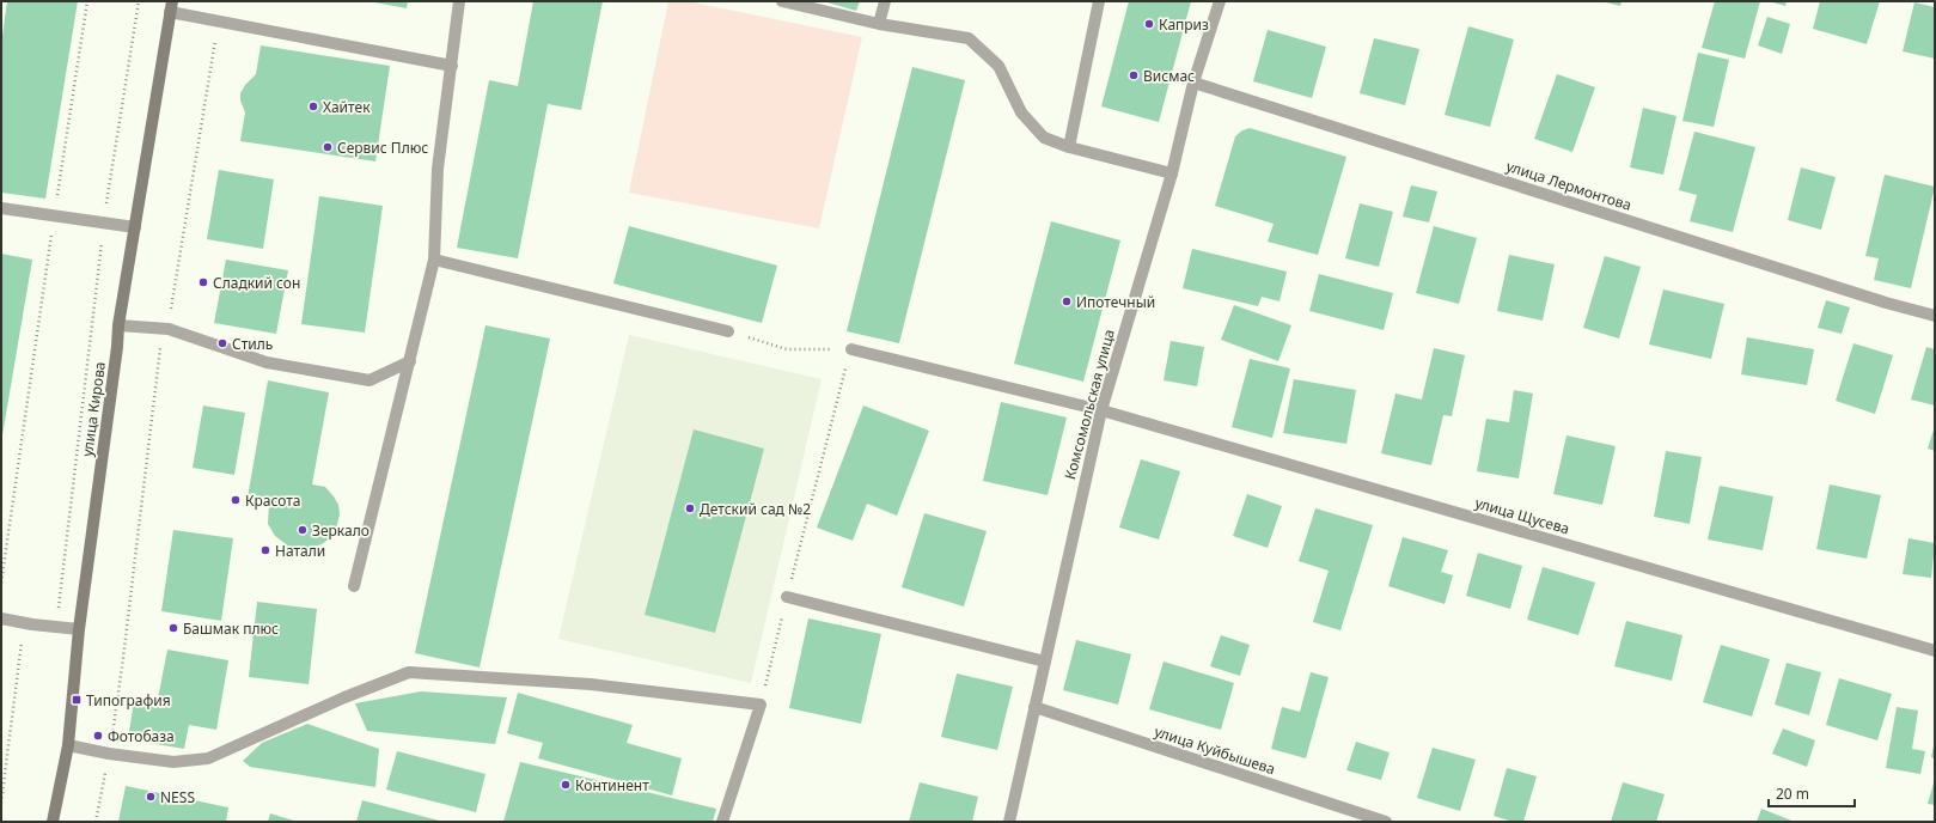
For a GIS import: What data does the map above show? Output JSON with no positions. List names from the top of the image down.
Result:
{
  "streets": {
    "main road": ["улица Кирова"],
    "street": [
      "улица Лермонтова",
      "Комсомольская улица",
      "улица Щусева",
      "улица Куйбышева"
    ]
  },
  "crossings": [
    ["улица Лермонтова", "Комсомольская улица"],
    ["Комсомольская улица", "улица Щусева"],
    ["Комсомольская улица", "улица Куйбышева"]
  ],
  "places": {
    "other": [
      "Каприз",
      "Висмас",
      "Хайтек",
      "Сервис Плюс",
      "Сладкий сон",
      "Ипотечный",
      "Стиль",
      "Красота",
      "Детский сад №2",
      "Зеркало",
      "Натали",
      "Башмак плюс",
      "Фотобаза",
      "Континент",
      "NESS"
    ],
    "transit": ["Типография"]
  },
  "scale_bar": "20 m"
}
